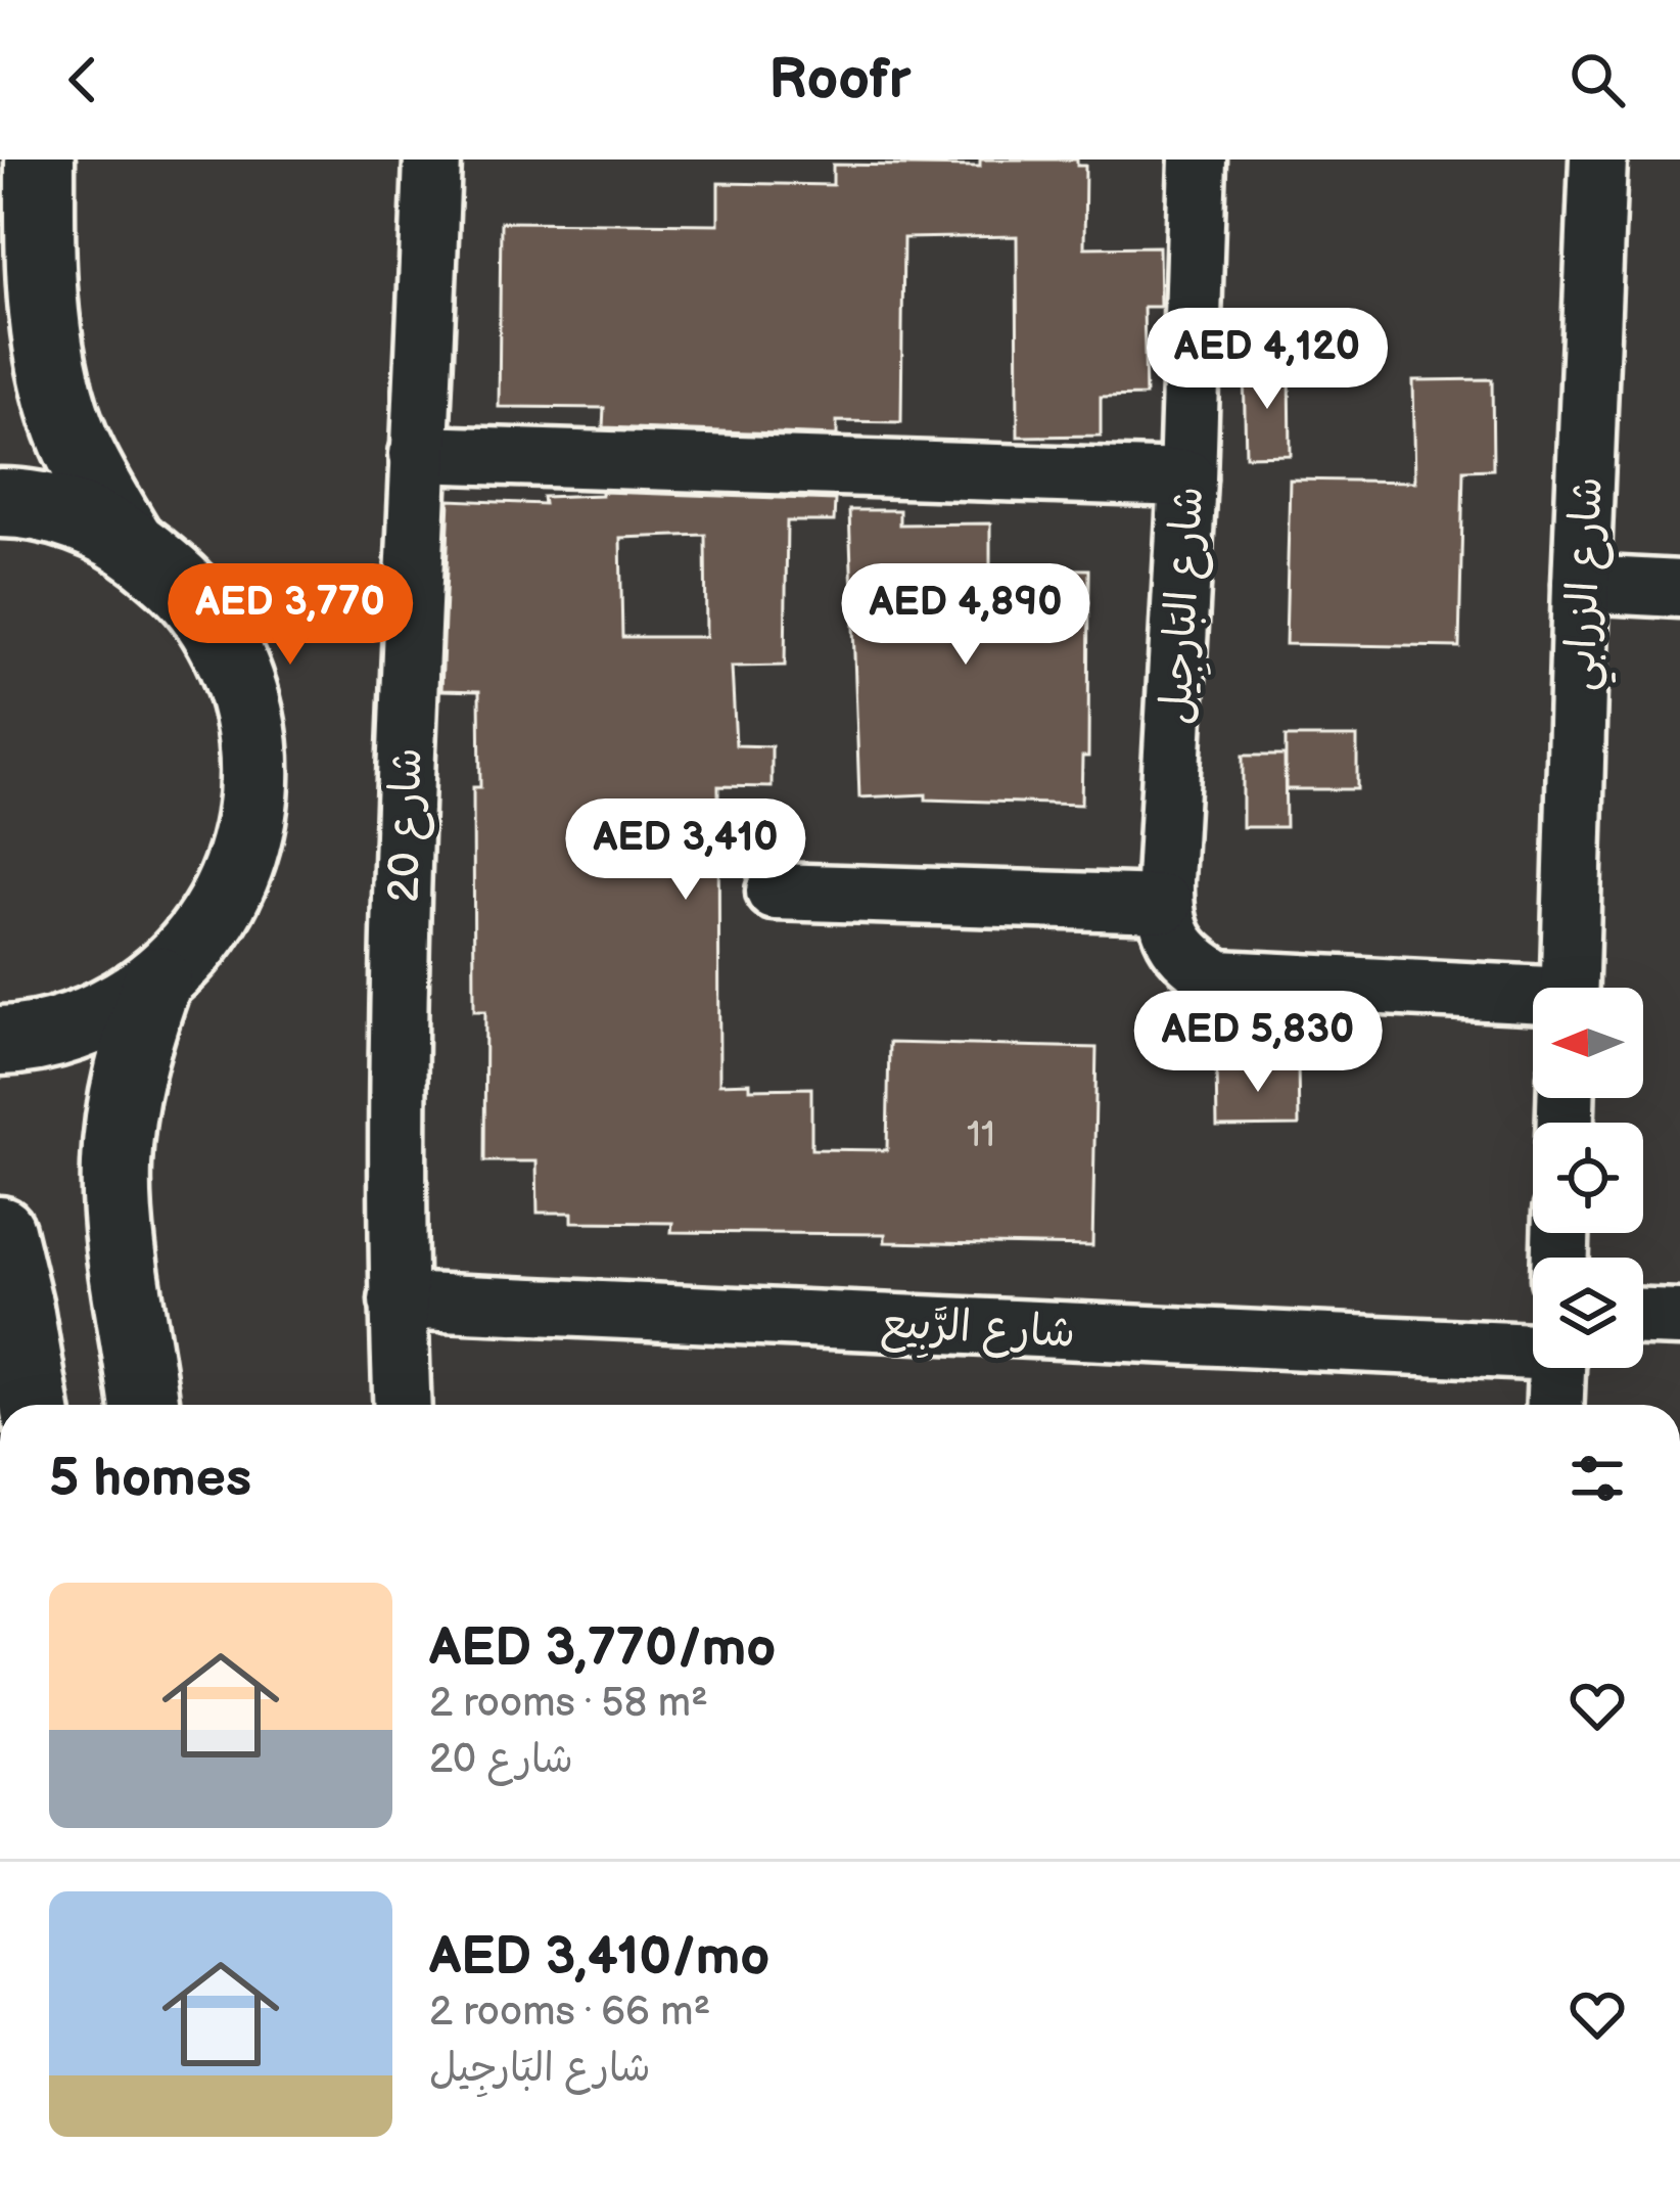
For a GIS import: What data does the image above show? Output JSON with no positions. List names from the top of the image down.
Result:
{
  "streets": {
    "street": [
      "شارع الزرابي",
      "شارع البَارجِيل",
      "شارع 20",
      "شارع الرَّبِيع"
    ]
  },
  "crossings": [
    ["شارع 20", "شارع الرَّبِيع"]
  ],
  "house_numbers": ["11"],
  "north": "left",
  "page": {
    "header": "Roofr",
    "price": [
      "AED 4,120",
      "AED 3,770",
      "AED 4,890",
      "AED 3,410",
      "AED 5,830"
    ],
    "heading": "5 homes",
    "list": [
      {
        "name": "AED 3,770/mo",
        "note": "2 rooms · 58 m² · شارع 20"
      },
      {
        "name": "AED 3,410/mo",
        "note": "2 rooms · 66 m² · شارع البَارجِيل"
      }
    ]
  }
}
